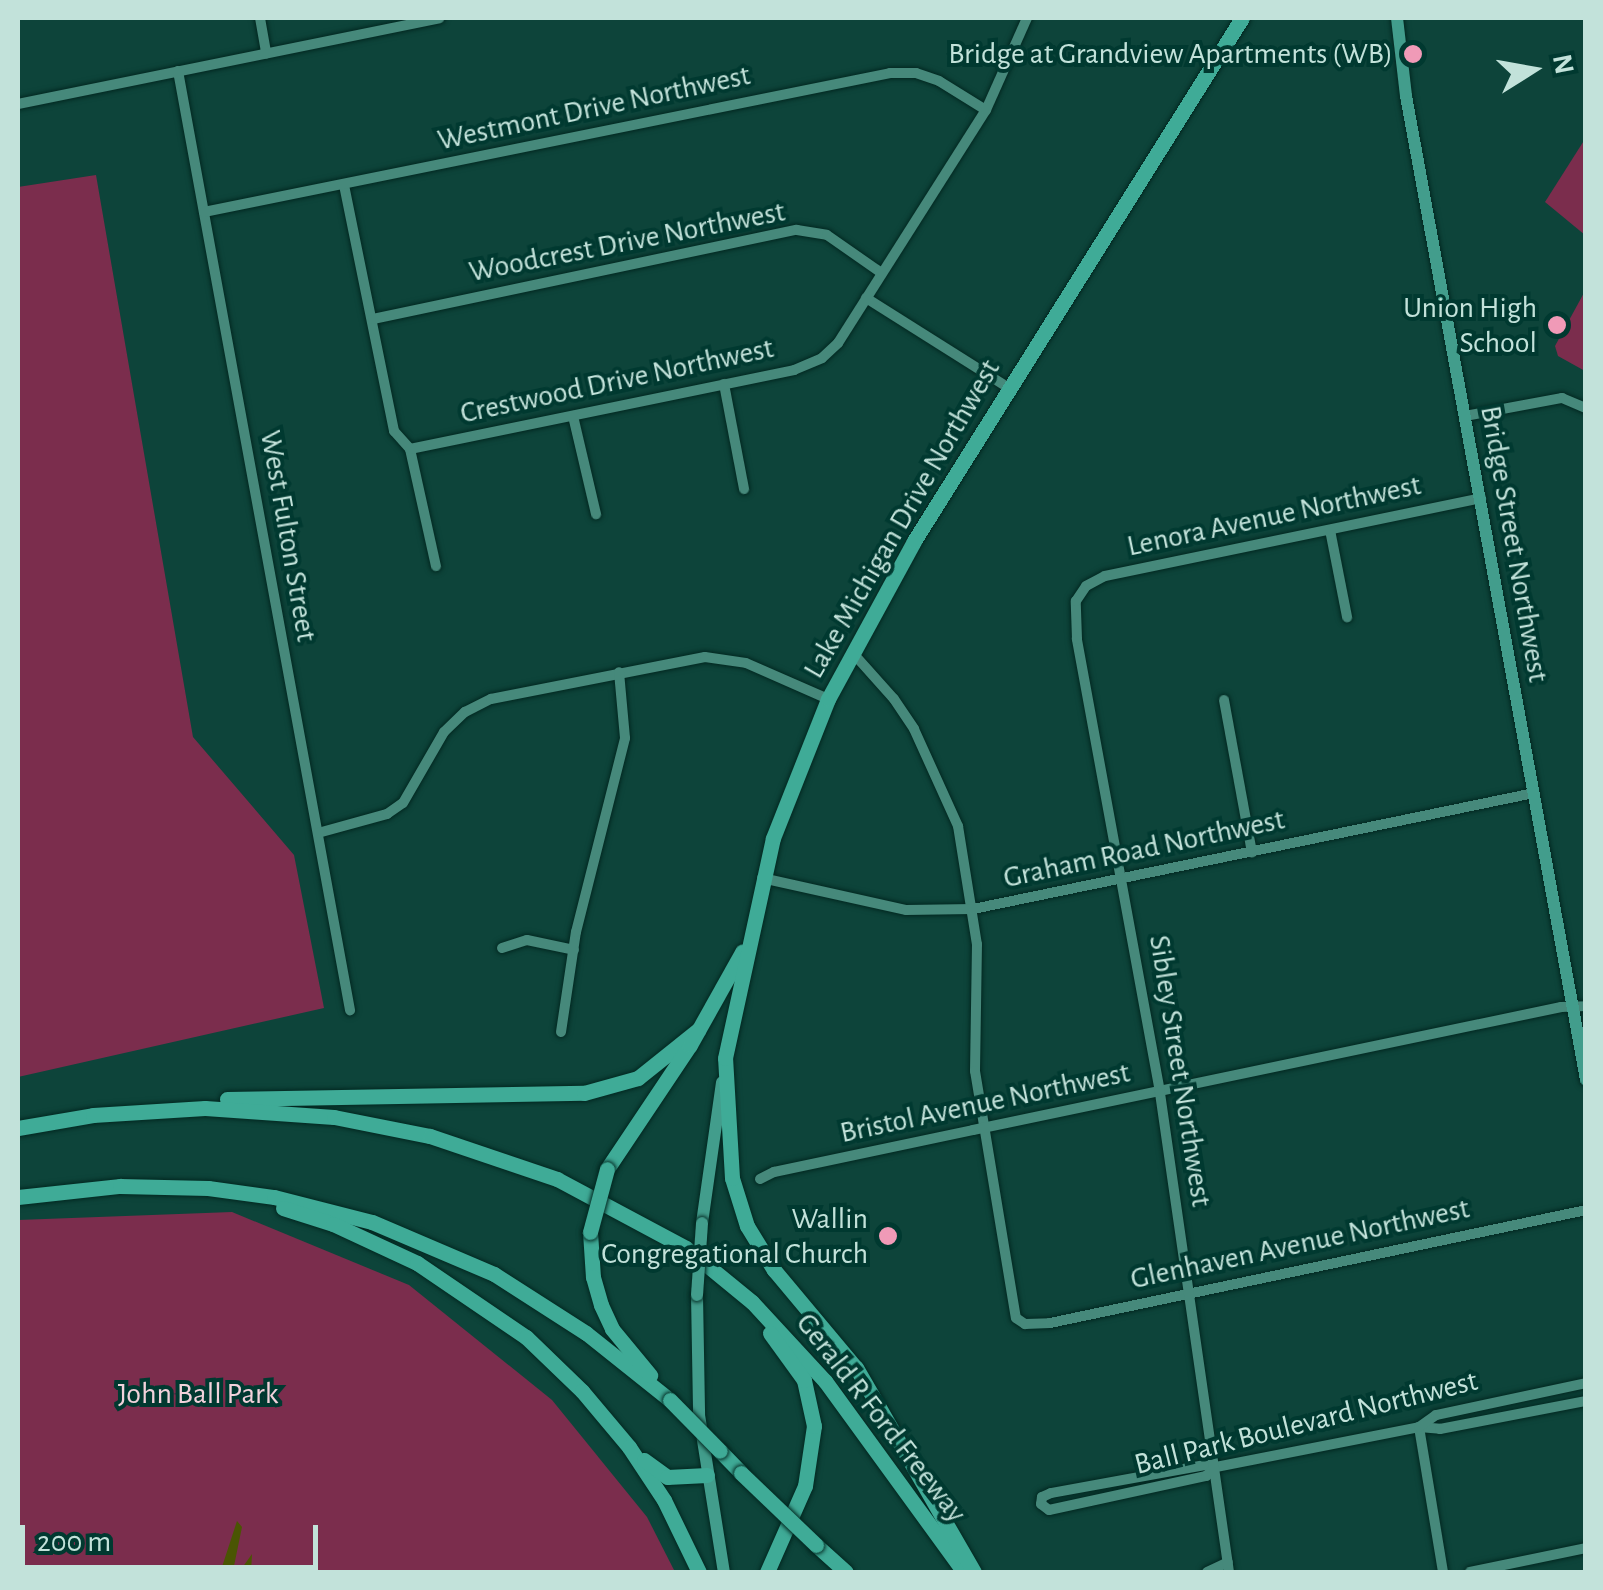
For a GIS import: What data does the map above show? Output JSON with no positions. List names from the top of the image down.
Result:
{
  "streets": {
    "highway": ["Lake Michigan Drive Northwest", "Gerald R Ford Freeway"],
    "main road": ["Bridge Street Northwest"],
    "street": [
      "Westmont Drive Northwest",
      "Woodcrest Drive Northwest",
      "Crestwood Drive Northwest",
      "Lenora Avenue Northwest",
      "West Fulton Street",
      "Graham Road Northwest",
      "Sibley Street Northwest",
      "Bristol Avenue Northwest",
      "Glenhaven Avenue Northwest",
      "Ball Park Boulevard Northwest"
    ]
  },
  "crossings": [
    ["Westmont Drive Northwest", "West Fulton Street"],
    ["Lenora Avenue Northwest", "Bridge Street Northwest"],
    ["Lenora Avenue Northwest", "Sibley Street Northwest"],
    ["Lake Michigan Drive Northwest", "Graham Road Northwest"],
    ["Bridge Street Northwest", "Graham Road Northwest"],
    ["Bridge Street Northwest", "Bristol Avenue Northwest"],
    ["Graham Road Northwest", "Sibley Street Northwest"],
    ["Sibley Street Northwest", "Bristol Avenue Northwest"],
    ["Sibley Street Northwest", "Glenhaven Avenue Northwest"],
    ["Sibley Street Northwest", "Ball Park Boulevard Northwest"],
    ["Bristol Avenue Northwest", "Glenhaven Avenue Northwest"]
  ],
  "parks": ["John Ball Park"],
  "places": ["Bridge at Grandview Apartments (WB)", "Union High School", "Wallin Congregational Church"],
  "scale_bar": "200 m",
  "north": "right"
}
